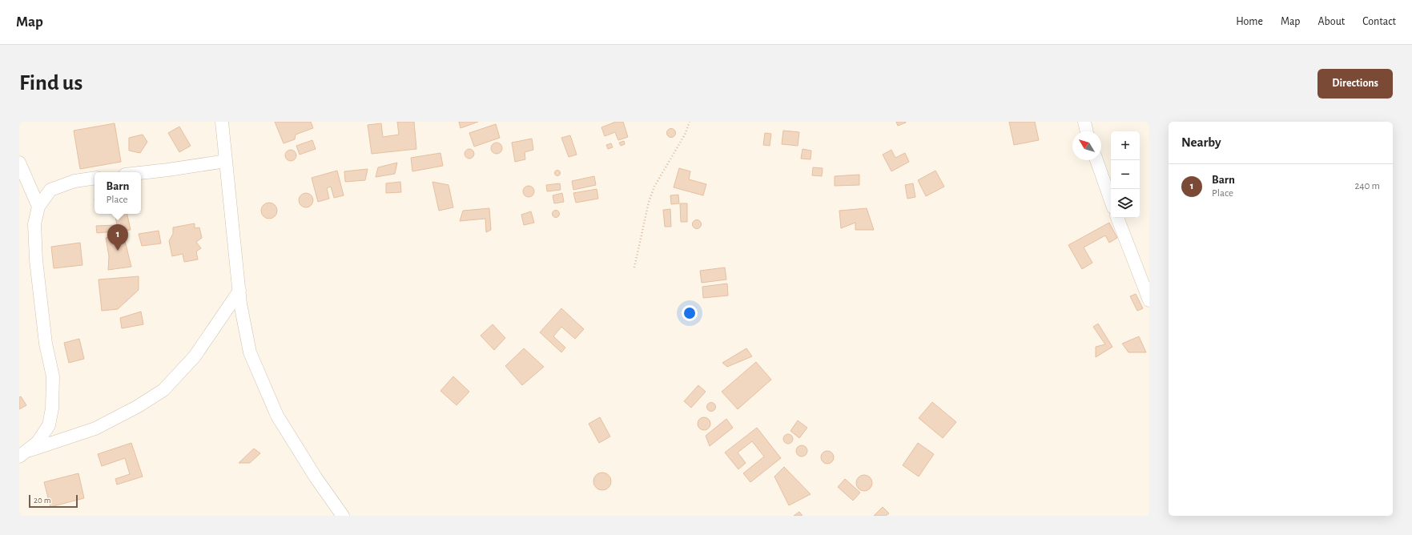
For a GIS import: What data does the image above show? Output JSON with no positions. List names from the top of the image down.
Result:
{
  "scale_bar": "20 m",
  "north": "top left",
  "page": {
    "header": "Map",
    "nav": [
      "Home",
      "Map",
      "About",
      "Contact"
    ],
    "buttons": "Directions",
    "title": "Find us",
    "heading": "Nearby",
    "map_buttons": ["+", "−"],
    "list": [
      {
        "mark": "1",
        "name": "Barn",
        "note": "Place",
        "value": "240 m"
      }
    ],
    "popup": ["Barn", "Place"],
    "pins": "1",
    "scale": "20 m"
  }
}
